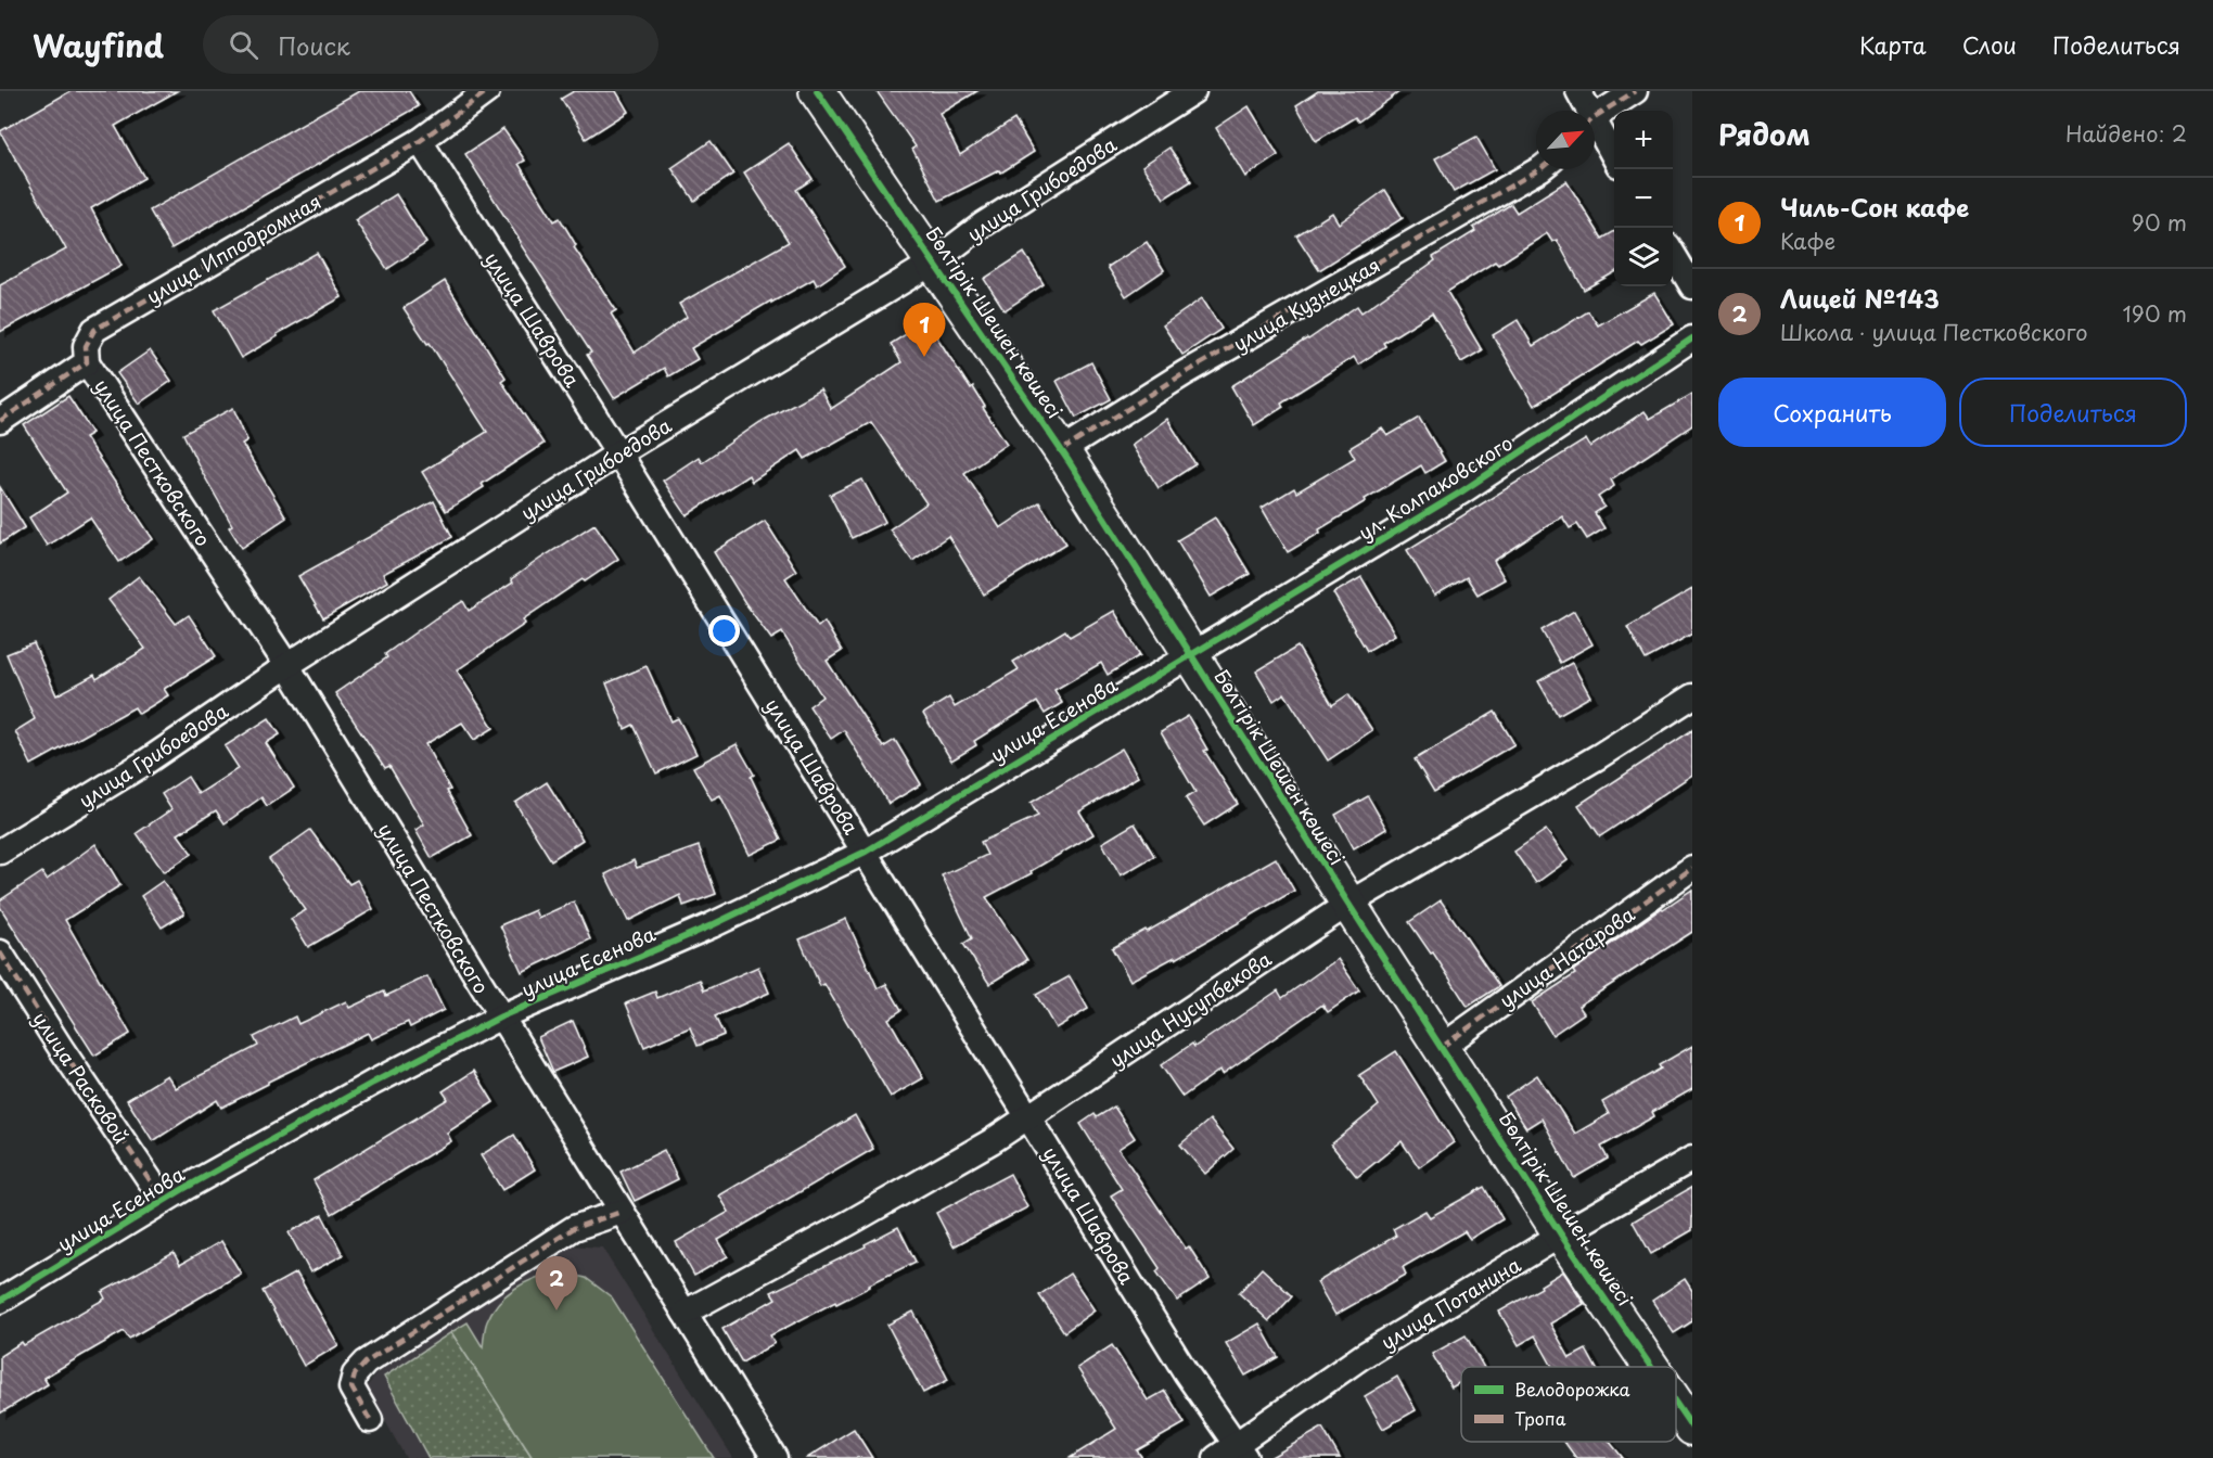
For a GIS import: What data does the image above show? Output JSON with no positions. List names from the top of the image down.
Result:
{
  "streets": {
    "street": [
      "улица Грибоедова",
      "улица Ипподромная",
      "улица Кузнецкая",
      "улица Шаврова",
      "Бөлтірік Шешен көшесі",
      "улица Пестковского",
      "ул. Kолпаковского",
      "улица Есенова",
      "улица Натарова",
      "улица Нусупбекова",
      "улица Расковой",
      "улица Потанина"
    ]
  },
  "crossings": [
    ["улица Грибоедова", "улица Шаврова"],
    ["улица Грибоедова", "Бөлтірік Шешен көшесі"],
    ["улица Грибоедова", "улица Пестковского"],
    ["улица Ипподромная", "улица Шаврова"],
    ["улица Ипподромная", "улица Пестковского"],
    ["улица Кузнецкая", "Бөлтірік Шешен көшесі"],
    ["улица Шаврова", "улица Есенова"],
    ["улица Шаврова", "улица Нусупбекова"],
    ["улица Шаврова", "улица Потанина"],
    ["Бөлтірік Шешен көшесі", "ул. Kолпаковского"],
    ["Бөлтірік Шешен көшесі", "улица Есенова"],
    ["Бөлтірік Шешен көшесі", "улица Натарова"],
    ["Бөлтірік Шешен көшесі", "улица Нусупбекова"],
    ["Бөлтірік Шешен көшесі", "улица Потанина"],
    ["улица Пестковского", "улица Есенова"],
    ["улица Пестковского", "улица Нусупбекова"],
    ["ул. Kолпаковского", "улица Есенова"],
    ["улица Есенова", "улица Расковой"]
  ],
  "legend": ["Велодорожка", "Тропа"],
  "north": "top right",
  "page": {
    "header": "Wayfind",
    "search": "Поиск",
    "nav": ["Карта", "Слои", "Поделиться"],
    "heading": ["Рядом", "Найдено: 2"],
    "map_buttons": ["+", "−"],
    "list": [
      {
        "mark": "1",
        "name": "Чиль-Сон кафе",
        "note": "Кафе",
        "value": "90 m"
      },
      {
        "mark": "2",
        "name": "Лицей №143",
        "note": "Школа · улица Пестковского",
        "value": "190 m"
      }
    ],
    "pins": ["1", "2"],
    "buttons": ["Сохранить", "Поделиться"]
  }
}
